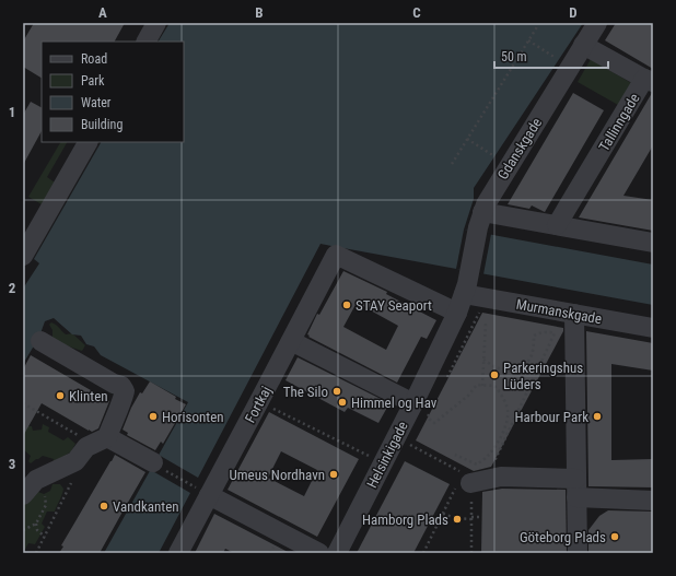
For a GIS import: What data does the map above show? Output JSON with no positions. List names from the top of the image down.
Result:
{
  "streets": {
    "street": [
      "Tallinngade",
      "Gdanskgade",
      "Murmanskgade",
      "Fortkaj",
      "Helsinkigade"
    ]
  },
  "crossings": [
    ["Tallinngade", "Gdanskgade"],
    ["Gdanskgade", "Murmanskgade"],
    ["Gdanskgade", "Helsinkigade"],
    ["Murmanskgade", "Fortkaj"],
    ["Murmanskgade", "Helsinkigade"]
  ],
  "places": [
    "STAY Seaport",
    "Parkeringshus Lüders",
    "The Silo",
    "Klinten",
    "Himmel og Hav",
    "Horisonten",
    "Harbour Park",
    "Umeus Nordhavn",
    "Vandkanten",
    "Hamborg Plads",
    "Göteborg Plads"
  ],
  "legend": [
    "Road",
    "Park",
    "Water",
    "Building"
  ],
  "scale_bar": "50 m",
  "grid": {
    "columns": [
      "A",
      "B",
      "C",
      "D"
    ],
    "rows": ["1", "2", "3"]
  }
}
